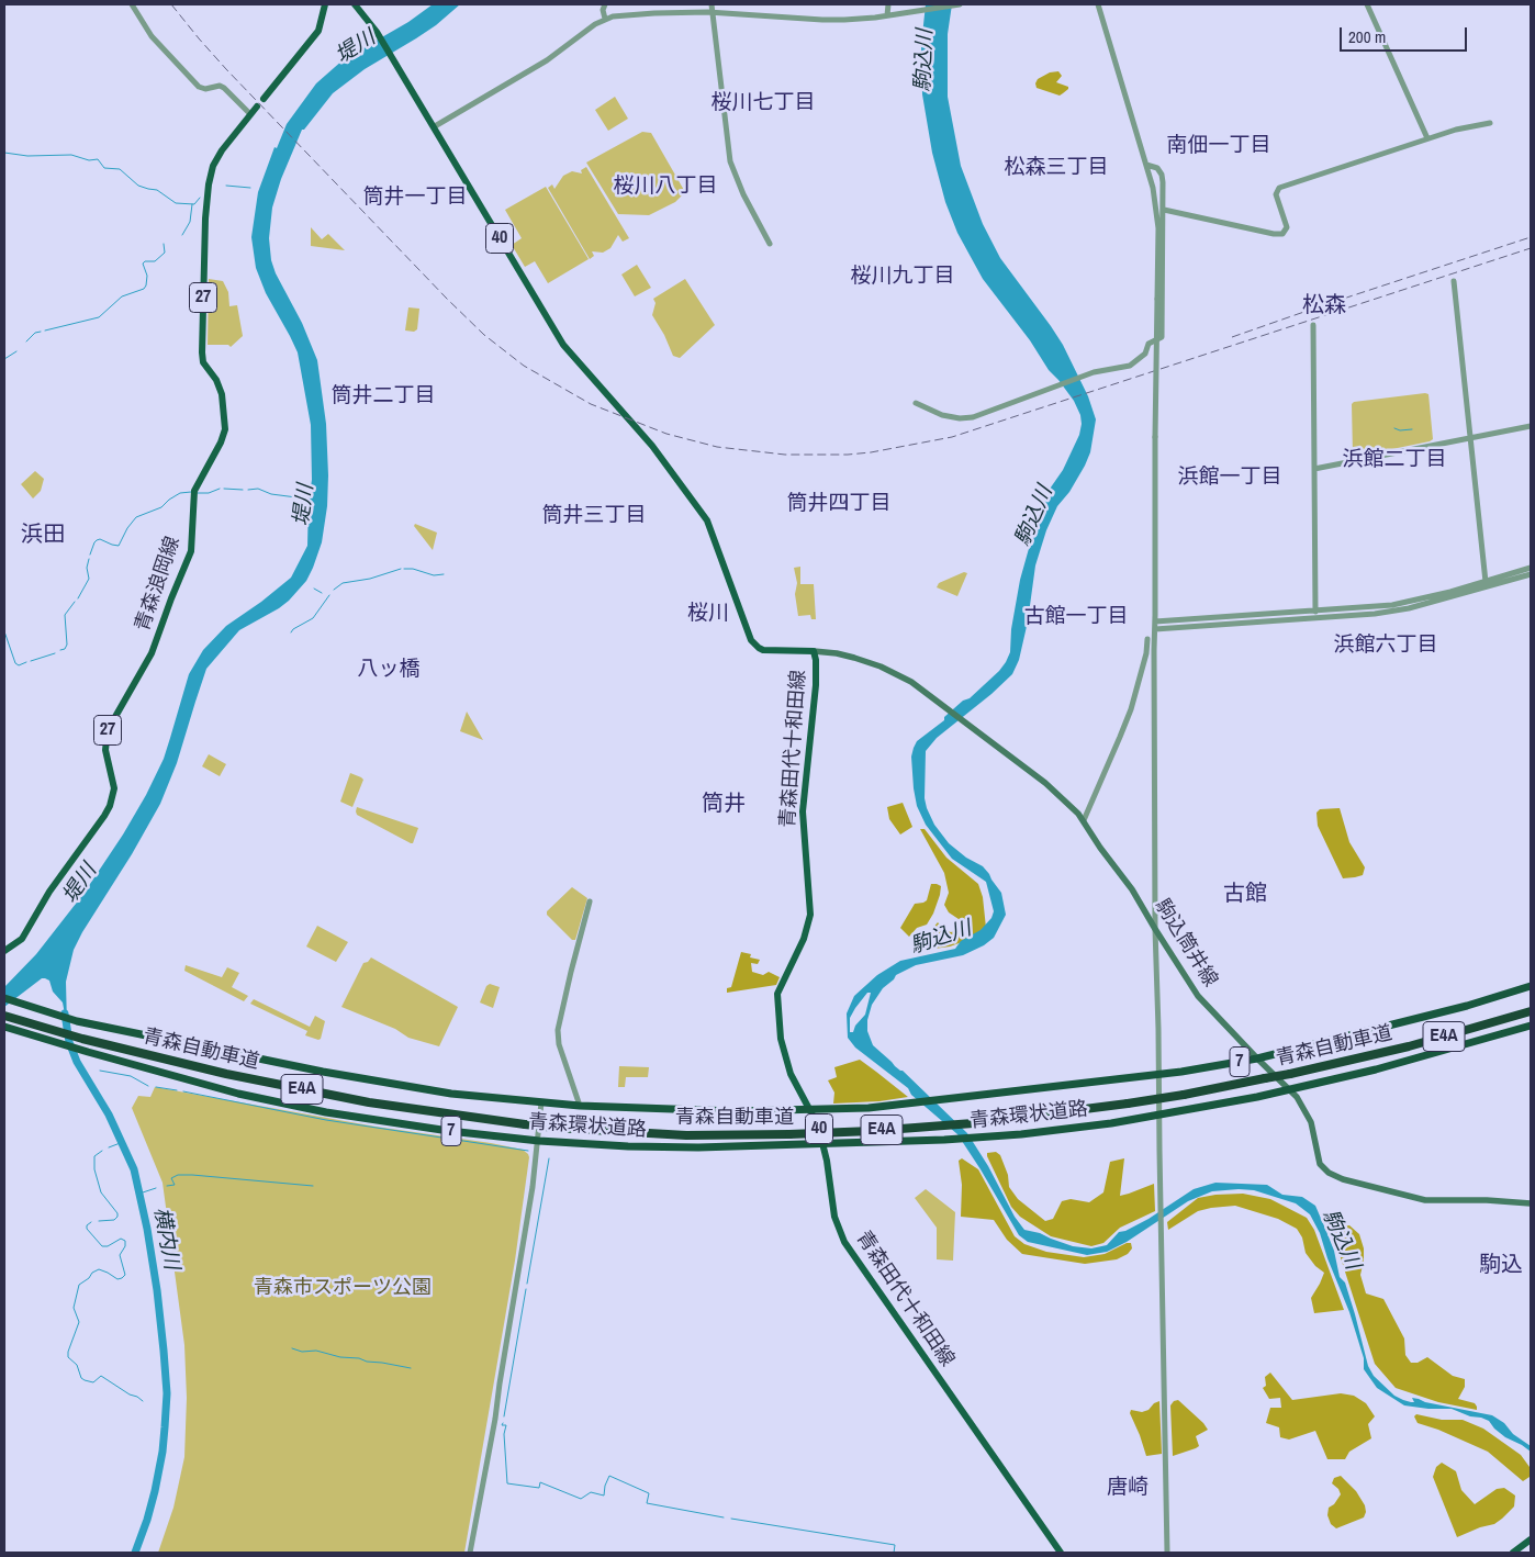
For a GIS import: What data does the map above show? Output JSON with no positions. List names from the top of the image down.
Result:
{
  "streets": {
    "highway": [
      "E4A",
      "青森自動車道",
      "7",
      "青森環状道路"
    ],
    "main road": [
      "40",
      "27",
      "青森浪岡線",
      "青森田代十和田線",
      "駒込筒井線"
    ]
  },
  "crossings": [
    ["40", "青森田代十和田線"],
    ["40", "駒込筒井線"],
    ["青森田代十和田線", "駒込筒井線"],
    ["青森田代十和田線", "青森環状道路"],
    ["駒込筒井線", "青森環状道路"]
  ],
  "districts": [
    "桜川七丁目",
    "南佃一丁目",
    "松森三丁目",
    "桜川八丁目",
    "筒井一丁目",
    "桜川九丁目",
    "松森",
    "筒井二丁目",
    "浜館二丁目",
    "浜館一丁目",
    "筒井四丁目",
    "筒井三丁目",
    "浜田",
    "桜川",
    "古館一丁目",
    "浜館六丁目",
    "八ッ橋",
    "筒井",
    "古館",
    "駒込",
    "唐崎"
  ],
  "water": ["堤川", "駒込川", "横内川"],
  "parks": ["青森市スポーツ公園"],
  "scale_bar": "200 m"
}
